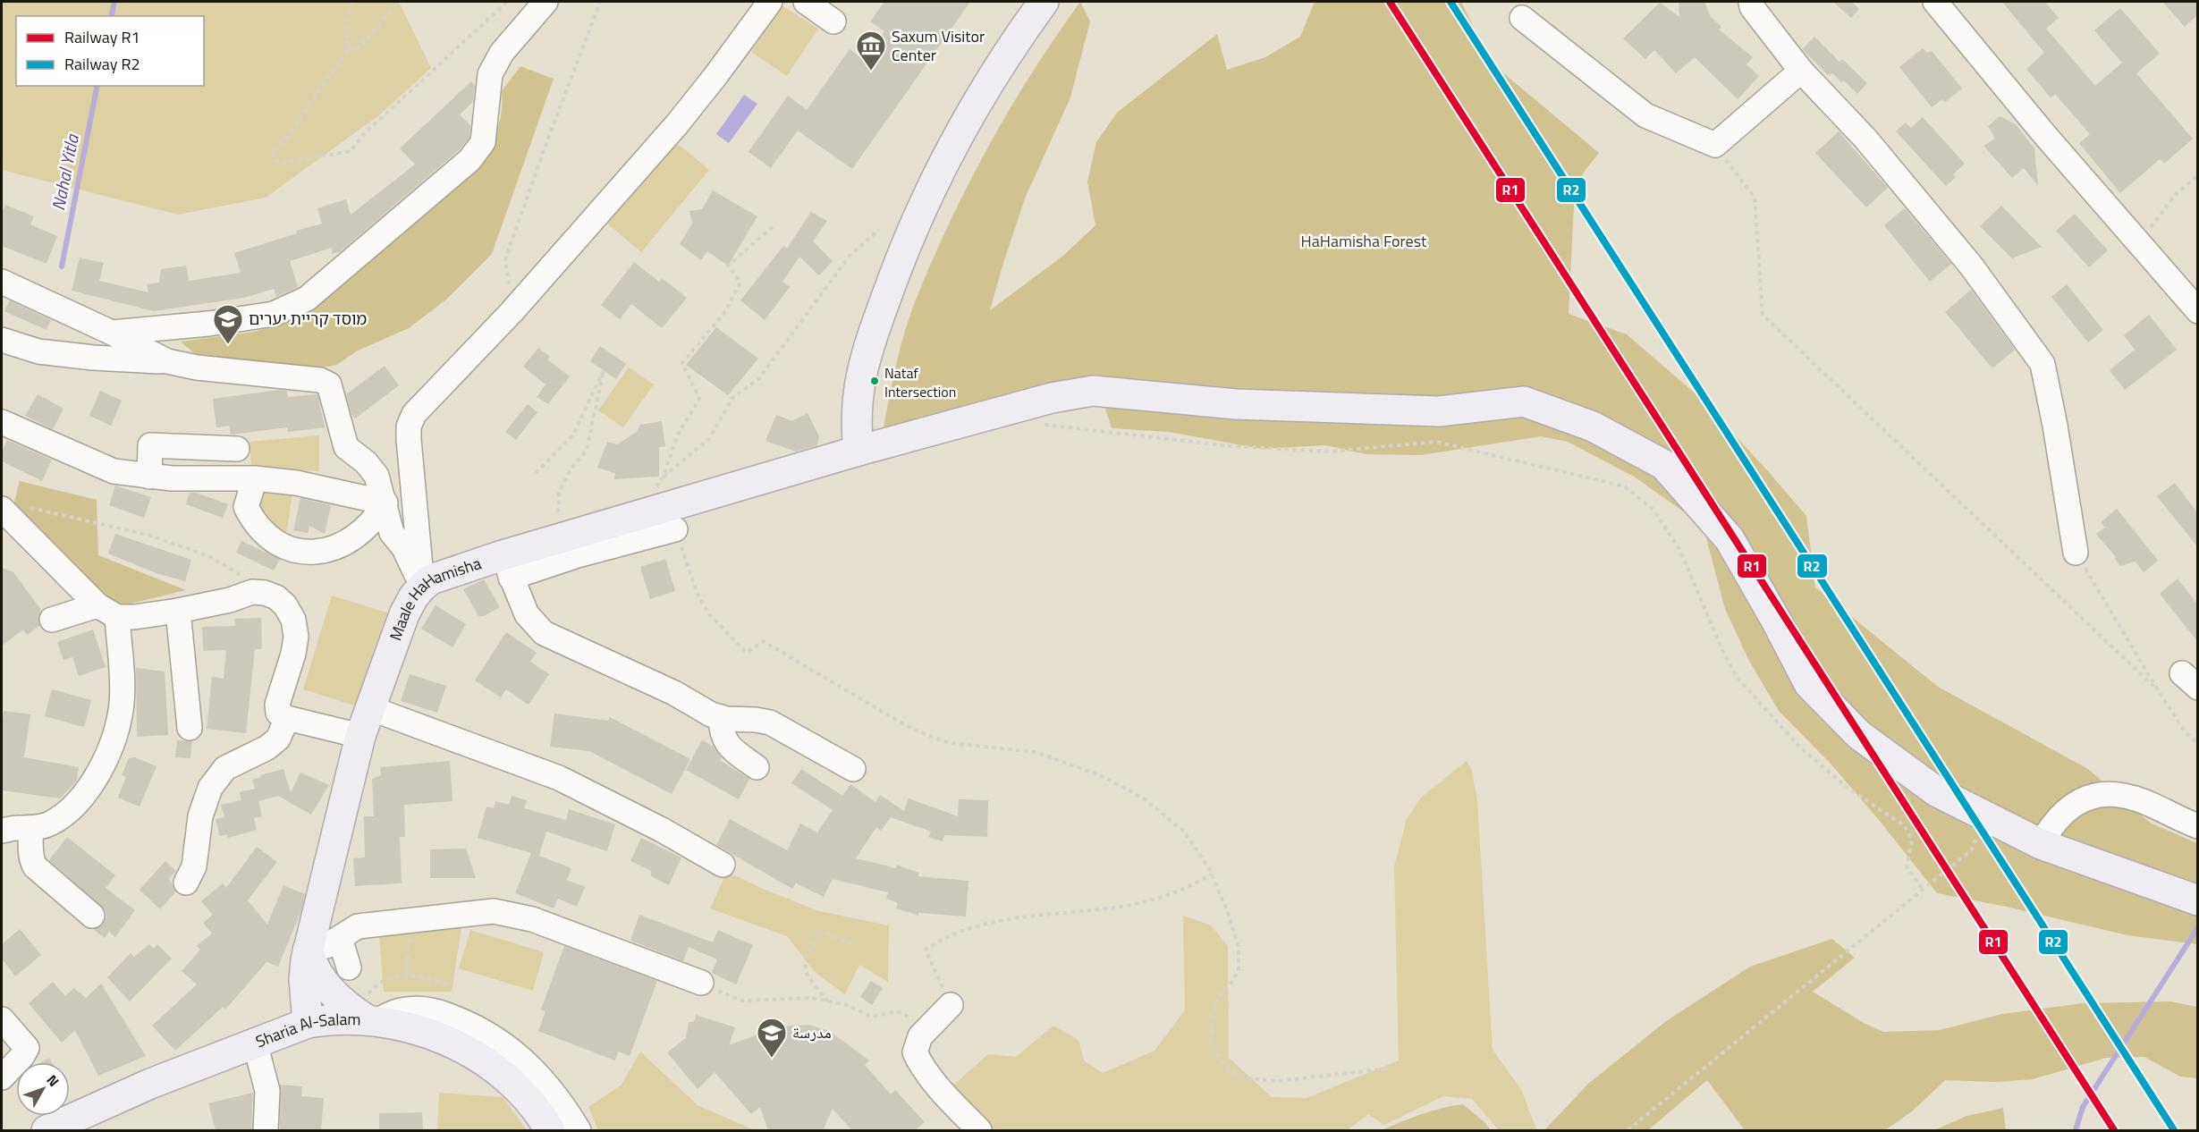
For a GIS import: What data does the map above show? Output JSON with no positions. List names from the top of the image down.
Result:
{
  "streets": {
    "main road": ["Maale HaHamisha", "Sharia Al-Salam"]
  },
  "crossings": [
    ["Maale HaHamisha", "Sharia Al-Salam"]
  ],
  "water": ["Nahal Yitla"],
  "parks": ["HaHamisha Forest"],
  "places": {
    "museum": ["Saxum Visitor Center"],
    "school or university": ["מוסד קריית יערים", "مدرسة"],
    "other": ["Nataf Intersection"]
  },
  "lines": ["rail line R1", "rail line R2"],
  "legend": ["Railway R1", "Railway R2"],
  "north": "top right"
}
